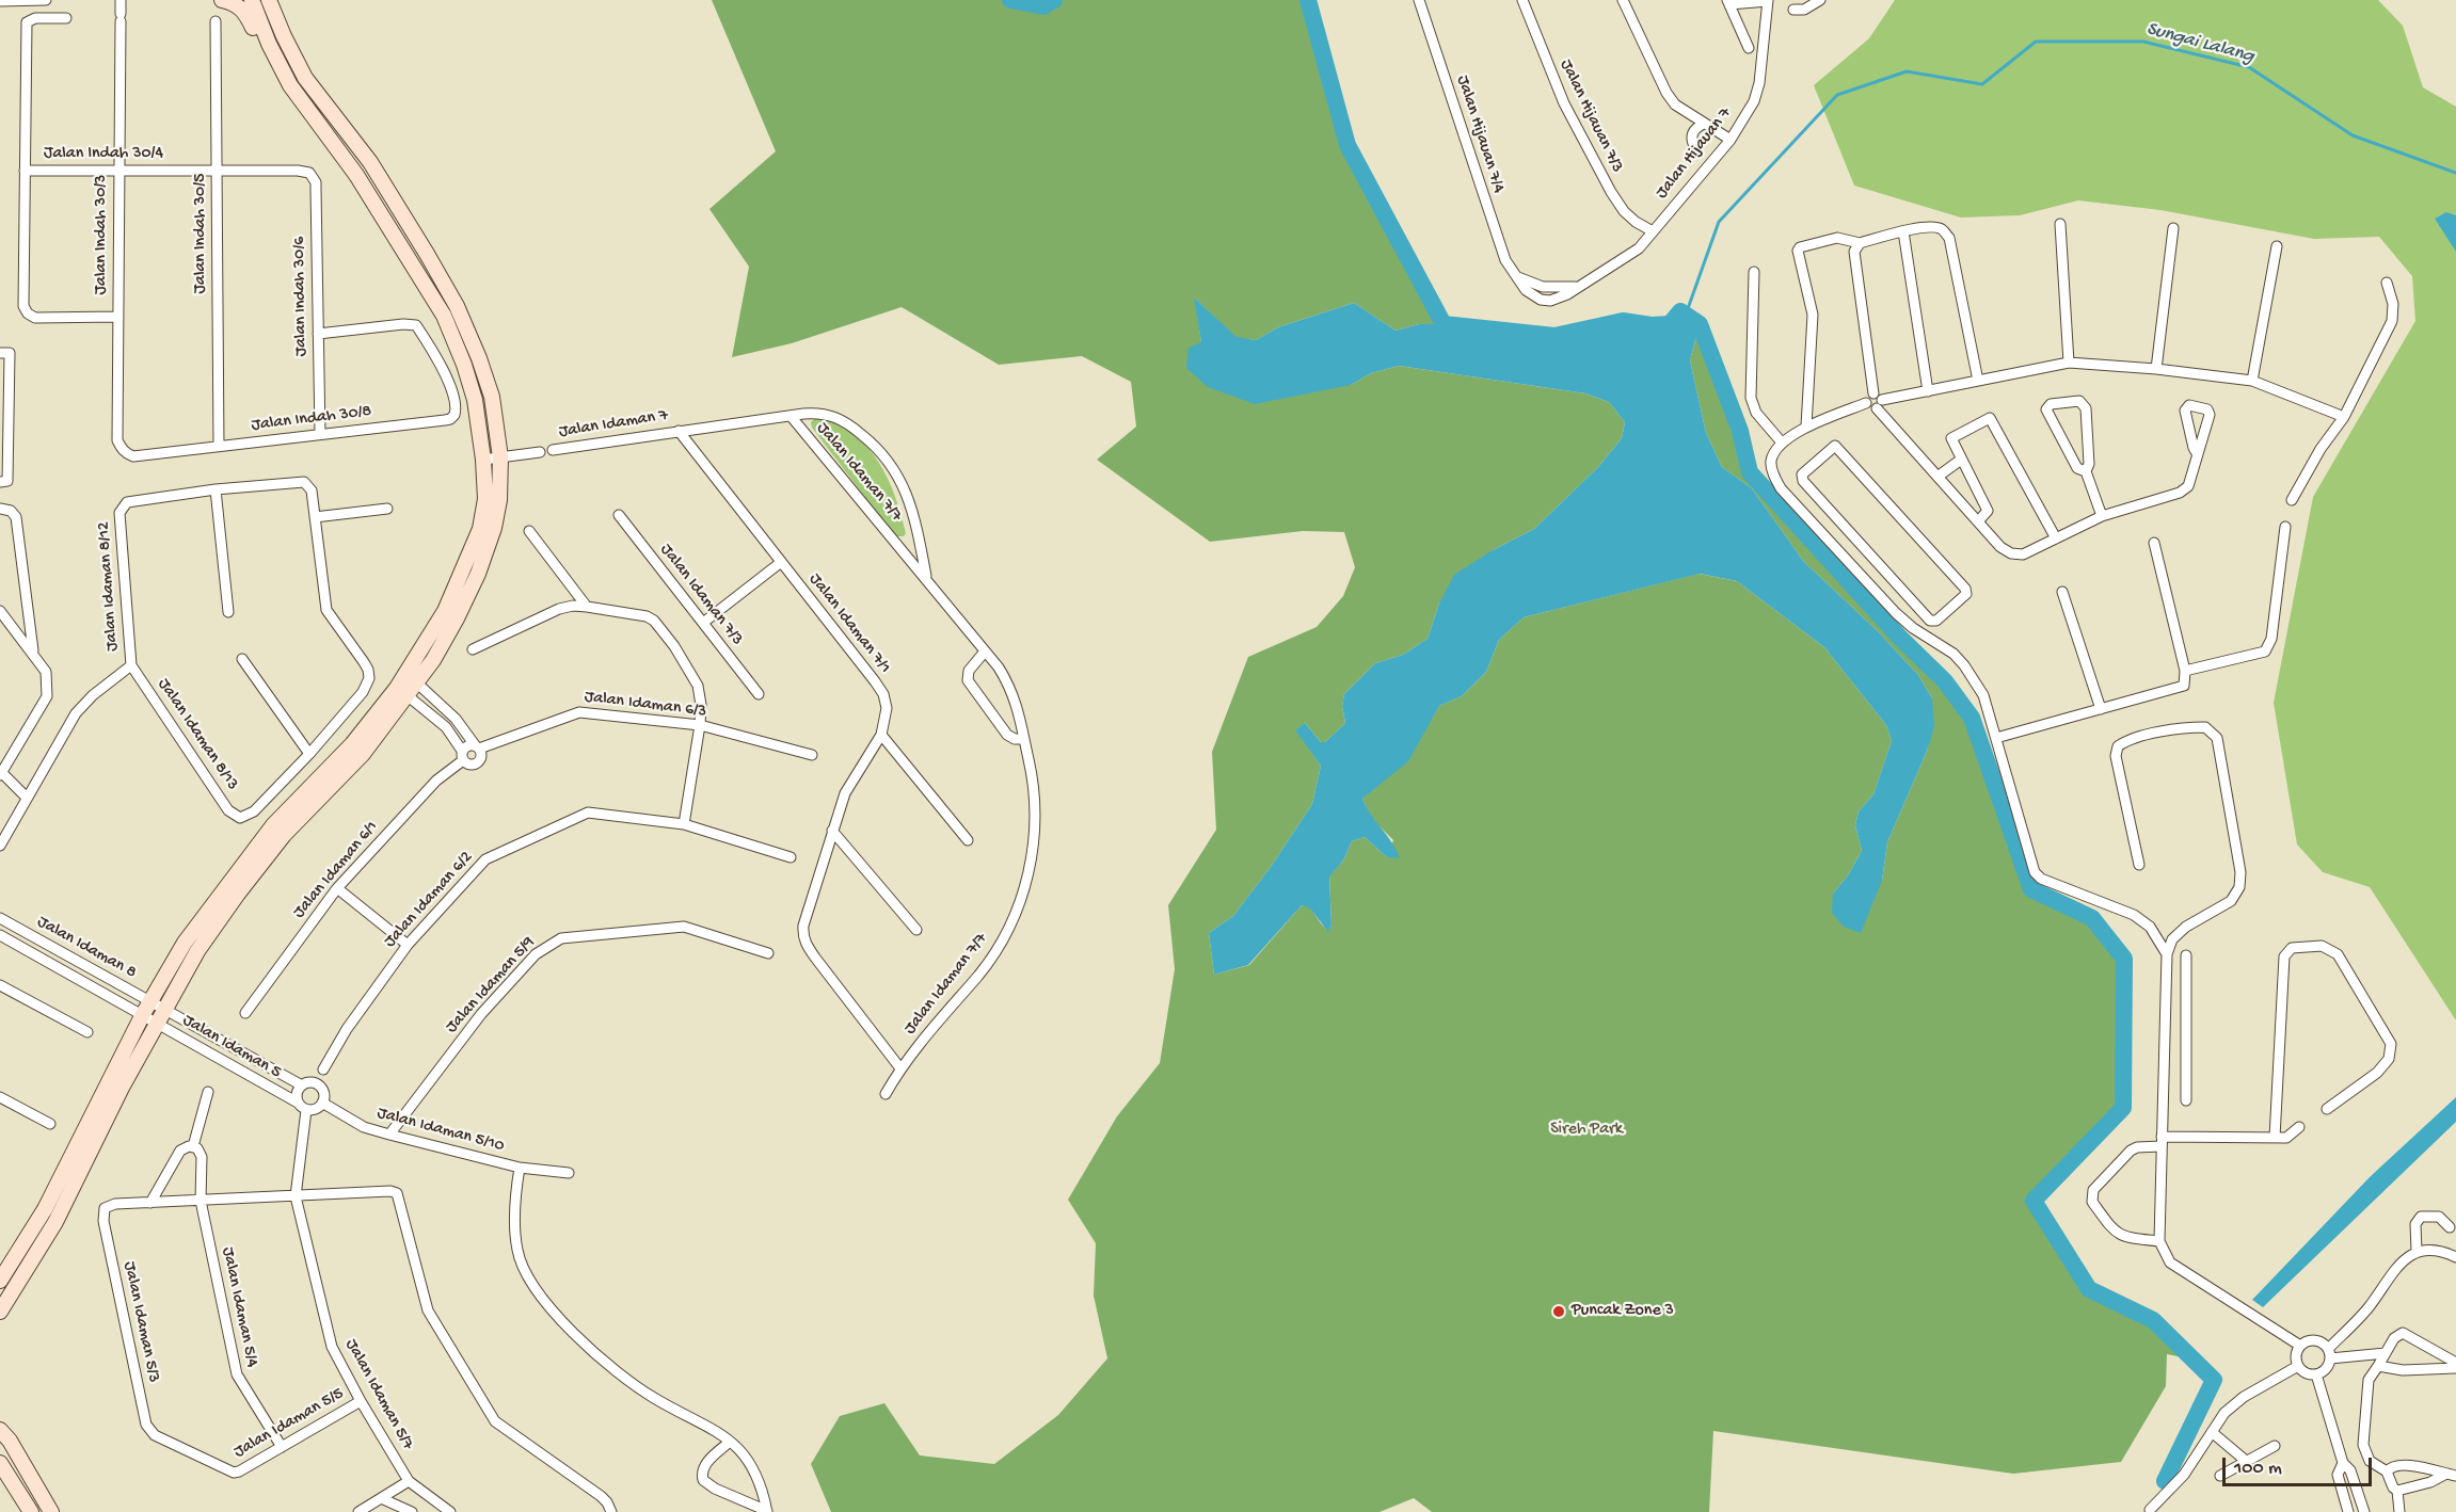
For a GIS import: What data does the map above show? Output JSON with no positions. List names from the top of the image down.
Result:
{
  "streets": {
    "street": [
      "Jalan Hijauan 7/3",
      "Jalan Hijauan 7/4",
      "Jalan Hijauan 7",
      "Jalan Indah 30/4",
      "Jalan Indah 30/5",
      "Jalan Indah 30/3",
      "Jalan Indah 30/6",
      "Jalan Indah 30/8",
      "Jalan Idaman 7",
      "Jalan Idaman 7/7",
      "Jalan Idaman 8/12",
      "Jalan Idaman 7/3",
      "Jalan Idaman 7/1",
      "Jalan Idaman 6/3",
      "Jalan Idaman 8/13",
      "Jalan Idaman 6/1",
      "Jalan Idaman 6/2",
      "Jalan Idaman 8",
      "Jalan Idaman 5/9",
      "Jalan Idaman 5",
      "Jalan Idaman 5/10",
      "Jalan Idaman 5/4",
      "Jalan Idaman 5/3",
      "Jalan Idaman 5/7",
      "Jalan Idaman 5/5"
    ]
  },
  "crossings": [
    ["Jalan Hijauan 7/3", "Jalan Hijauan 7"],
    ["Jalan Hijauan 7/4", "Jalan Hijauan 7"],
    ["Jalan Indah 30/4", "Jalan Indah 30/5"],
    ["Jalan Indah 30/4", "Jalan Indah 30/3"],
    ["Jalan Indah 30/4", "Jalan Indah 30/6"],
    ["Jalan Indah 30/5", "Jalan Indah 30/8"],
    ["Jalan Indah 30/3", "Jalan Indah 30/8"],
    ["Jalan Indah 30/6", "Jalan Indah 30/8"],
    ["Jalan Idaman 7", "Jalan Idaman 7/7"],
    ["Jalan Idaman 7", "Jalan Idaman 7/1"],
    ["Jalan Idaman 7/7", "Jalan Idaman 7/1"],
    ["Jalan Idaman 8/12", "Jalan Idaman 8/13"],
    ["Jalan Idaman 6/3", "Jalan Idaman 6/1"],
    ["Jalan Idaman 8", "Jalan Idaman 5"],
    ["Jalan Idaman 5/9", "Jalan Idaman 5/10"],
    ["Jalan Idaman 5", "Jalan Idaman 5/10"],
    ["Jalan Idaman 5/4", "Jalan Idaman 5/5"],
    ["Jalan Idaman 5/3", "Jalan Idaman 5/5"],
    ["Jalan Idaman 5/7", "Jalan Idaman 5/5"]
  ],
  "water": ["Sungai Lalang"],
  "parks": ["Sireh Park"],
  "places": ["Puncak Zone 3"],
  "scale_bar": "100 m"
}
